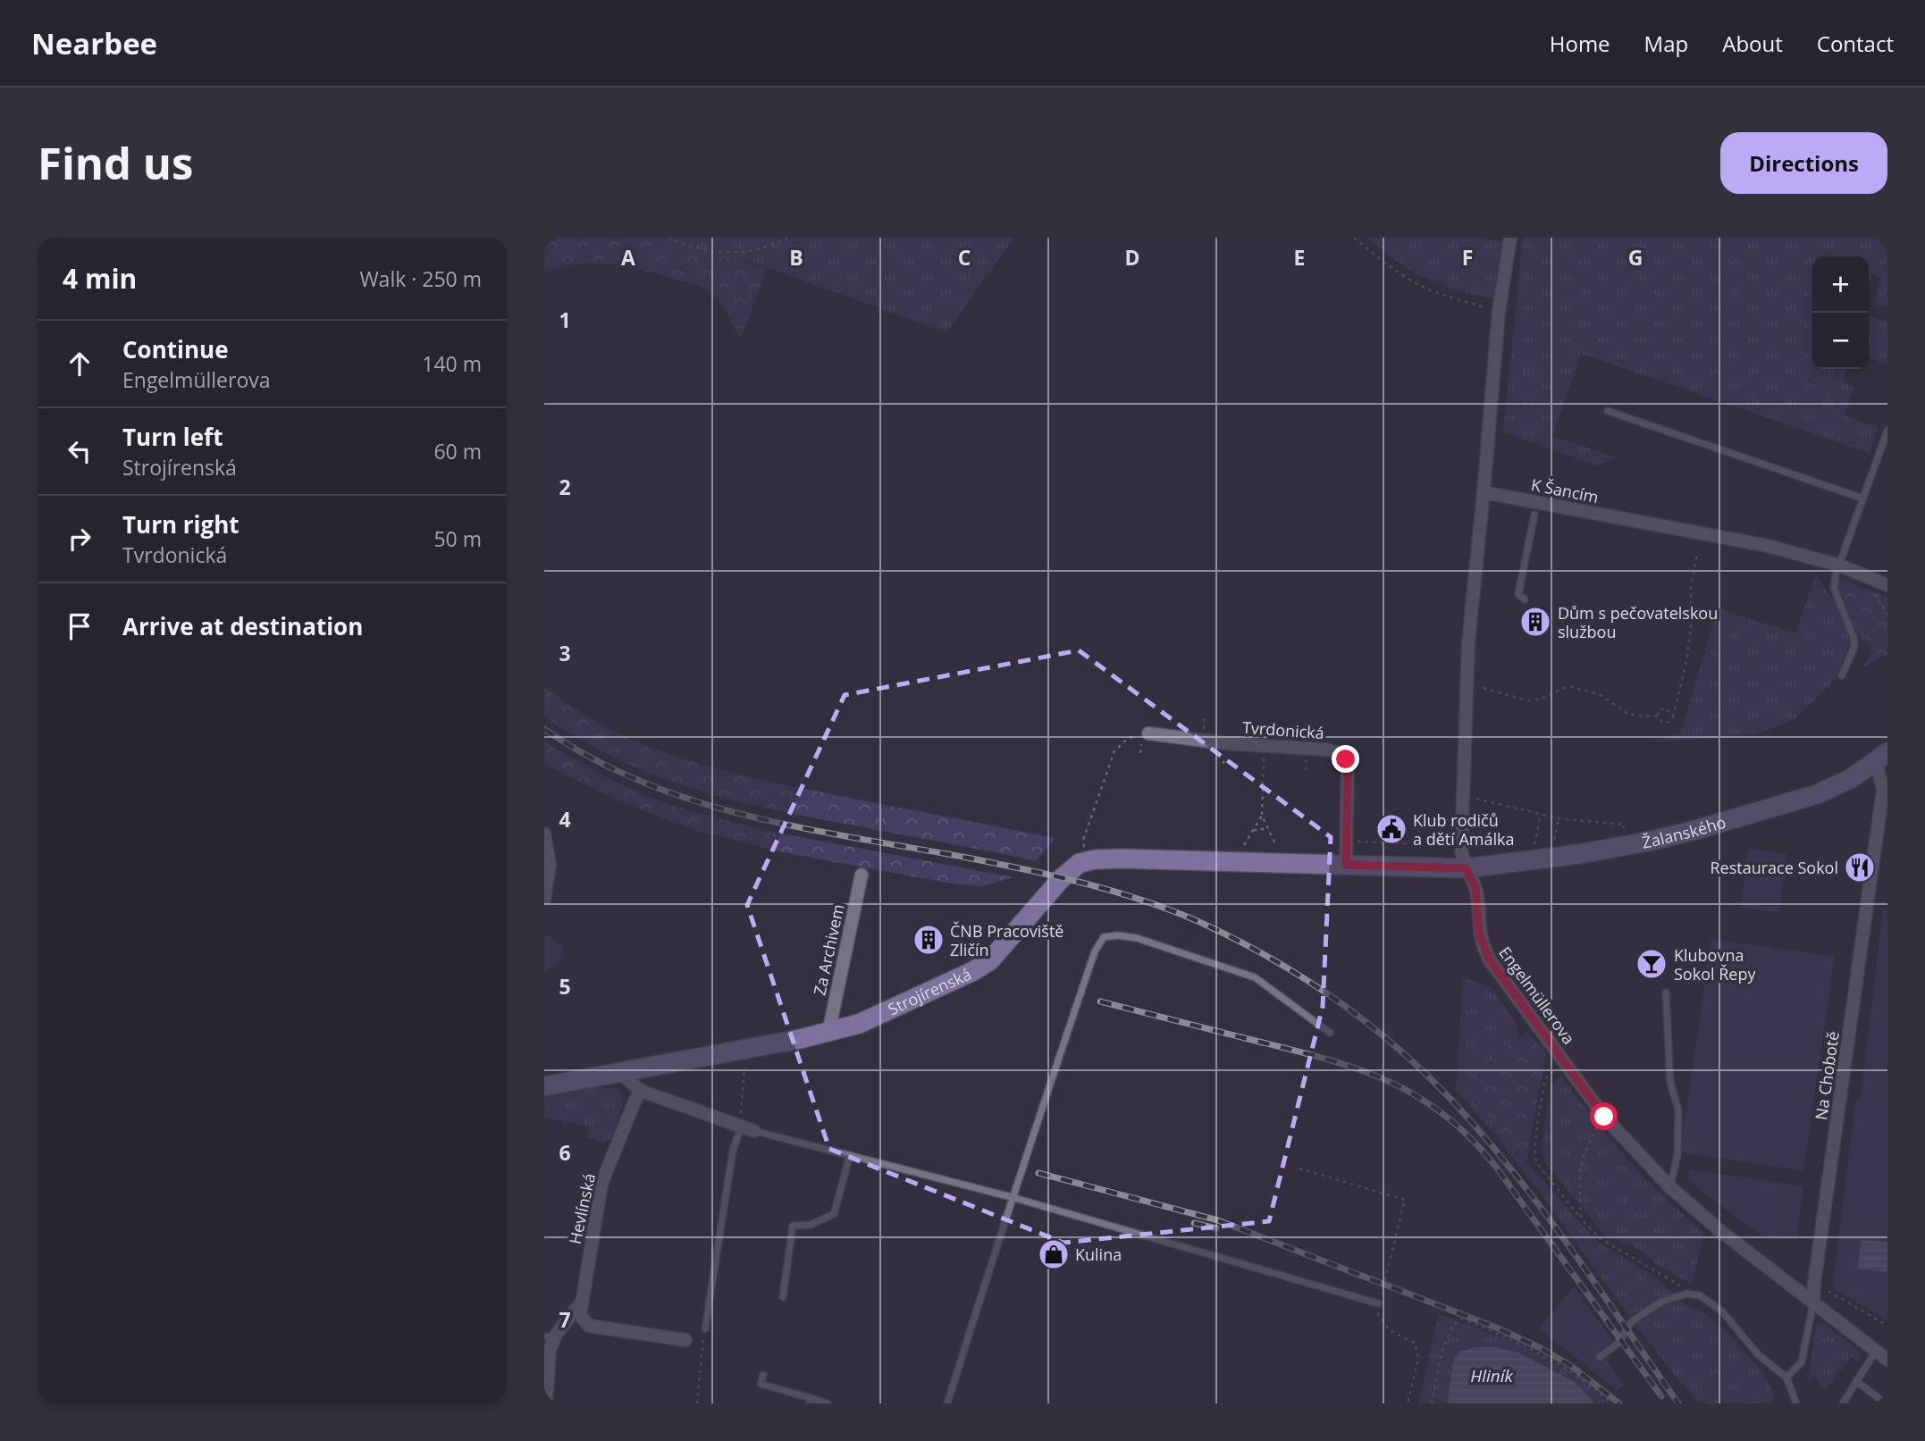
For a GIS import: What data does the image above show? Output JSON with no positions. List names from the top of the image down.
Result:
{
  "streets": {
    "street": [
      "K Šancím",
      "Tvrdonická",
      "Žalanského",
      "Za Archivem",
      "Strojírenská",
      "Engelmüllerova",
      "Na Chobotě",
      "Hevlínská"
    ]
  },
  "crossings": [
    ["K Šancím", "Engelmüllerova"],
    ["Tvrdonická", "Strojírenská"],
    ["Žalanského", "Strojírenská"],
    ["Žalanského", "Engelmüllerova"],
    ["Žalanského", "Na Chobotě"],
    ["Za Archivem", "Strojírenská"],
    ["Strojírenská", "Engelmüllerova"],
    ["Engelmüllerova", "Na Chobotě"]
  ],
  "water": ["Hliník"],
  "places": {
    "building": ["Dům s pečovatelskou službou", "ČNB Pracoviště Zličín"],
    "public building": ["Klub rodičů a dětí Amálka"],
    "restaurant": ["Restaurace Sokol"],
    "bar": ["Klubovna Sokol Řepy"],
    "shop": ["Kulina"]
  },
  "page": {
    "header": "Nearbee",
    "nav": [
      "Home",
      "Map",
      "About",
      "Contact"
    ],
    "buttons": "Directions",
    "title": "Find us",
    "heading": ["4 min", "Walk · 250 m"],
    "map_buttons": ["+", "−"],
    "list": [
      ["Continue", "Engelmüllerova", "140 m"],
      ["Turn left", "Strojírenská", "60 m"],
      ["Turn right", "Tvrdonická", "50 m"],
      "Arrive at destination"
    ]
  },
  "grid": {
    "columns": [
      "A",
      "B",
      "C",
      "D",
      "E",
      "F",
      "G"
    ],
    "rows": [
      "1",
      "2",
      "3",
      "4",
      "5",
      "6",
      "7"
    ]
  }
}
